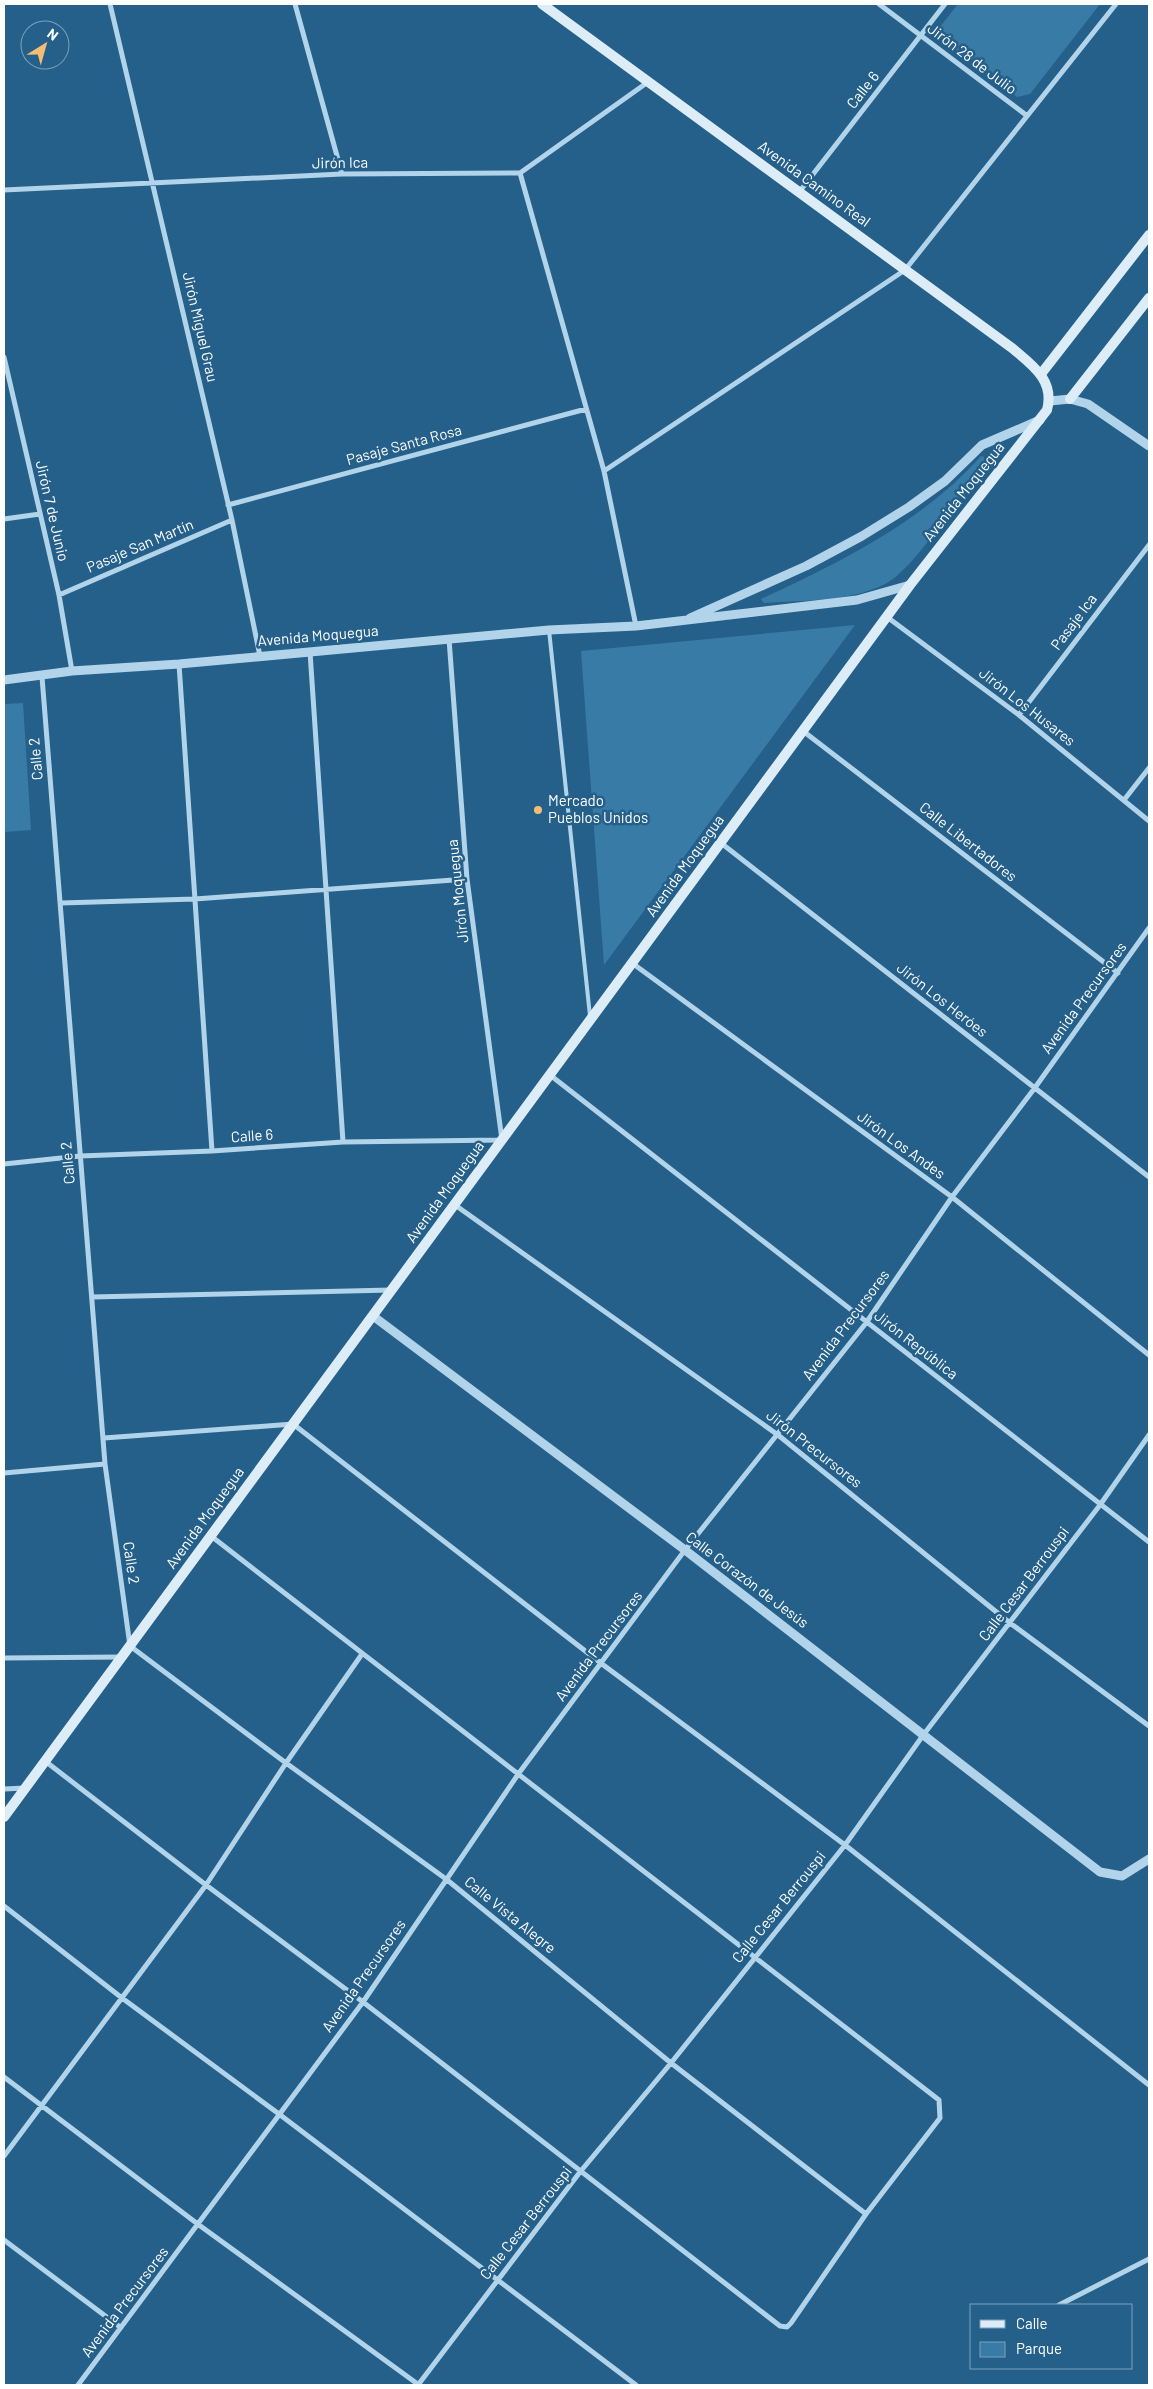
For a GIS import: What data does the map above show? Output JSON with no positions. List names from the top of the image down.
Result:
{
  "streets": {
    "main road": ["Avenida Camino Real", "Avenida Moquegua"],
    "street": [
      "Jirón 28 de Julio",
      "Calle 6",
      "Jirón Ica",
      "Jirón Miguel Grau",
      "Pasaje Santa Rosa",
      "Jirón 7 de Junio",
      "Pasaje San Martín",
      "Pasaje Ica",
      "Jirón Los Husares",
      "Calle 2",
      "Calle Libertadores",
      "Jirón Moquegua",
      "Avenida Precursores",
      "Jirón Los Heróes",
      "Jirón Los Andes",
      "Jirón República",
      "Jirón Precursores",
      "Calle Corazón de Jesús",
      "Calle Cesar Berrouspi",
      "Calle Vista Alegre"
    ]
  },
  "crossings": [
    ["Jirón 28 de Julio", "Calle 6"],
    ["Calle 6", "Avenida Camino Real"],
    ["Calle 6", "Avenida Moquegua"],
    ["Calle 6", "Calle 2"],
    ["Calle 6", "Jirón Moquegua"],
    ["Jirón Ica", "Jirón Miguel Grau"],
    ["Avenida Camino Real", "Avenida Moquegua"],
    ["Jirón Miguel Grau", "Pasaje Santa Rosa"],
    ["Jirón Miguel Grau", "Avenida Moquegua"],
    ["Jirón Miguel Grau", "Pasaje San Martín"],
    ["Avenida Moquegua", "Jirón 7 de Junio"],
    ["Avenida Moquegua", "Jirón Los Husares"],
    ["Avenida Moquegua", "Calle 2"],
    ["Avenida Moquegua", "Calle Libertadores"],
    ["Avenida Moquegua", "Jirón Moquegua"],
    ["Avenida Moquegua", "Jirón Los Heróes"],
    ["Avenida Moquegua", "Jirón Los Andes"],
    ["Avenida Moquegua", "Jirón República"],
    ["Avenida Moquegua", "Jirón Precursores"],
    ["Avenida Moquegua", "Calle Corazón de Jesús"],
    ["Avenida Moquegua", "Calle Vista Alegre"],
    ["Jirón 7 de Junio", "Pasaje San Martín"],
    ["Pasaje Ica", "Jirón Los Husares"],
    ["Calle 2", "Calle Vista Alegre"],
    ["Calle Libertadores", "Avenida Precursores"],
    ["Avenida Precursores", "Jirón Los Heróes"],
    ["Avenida Precursores", "Jirón Los Andes"],
    ["Avenida Precursores", "Jirón República"],
    ["Avenida Precursores", "Jirón Precursores"],
    ["Avenida Precursores", "Calle Corazón de Jesús"],
    ["Avenida Precursores", "Calle Vista Alegre"],
    ["Jirón República", "Calle Cesar Berrouspi"],
    ["Jirón Precursores", "Calle Cesar Berrouspi"],
    ["Calle Corazón de Jesús", "Calle Cesar Berrouspi"],
    ["Calle Cesar Berrouspi", "Calle Vista Alegre"]
  ],
  "places": ["Mercado Pueblos Unidos"],
  "legend": ["Calle", "Parque"],
  "north": "top right"
}
